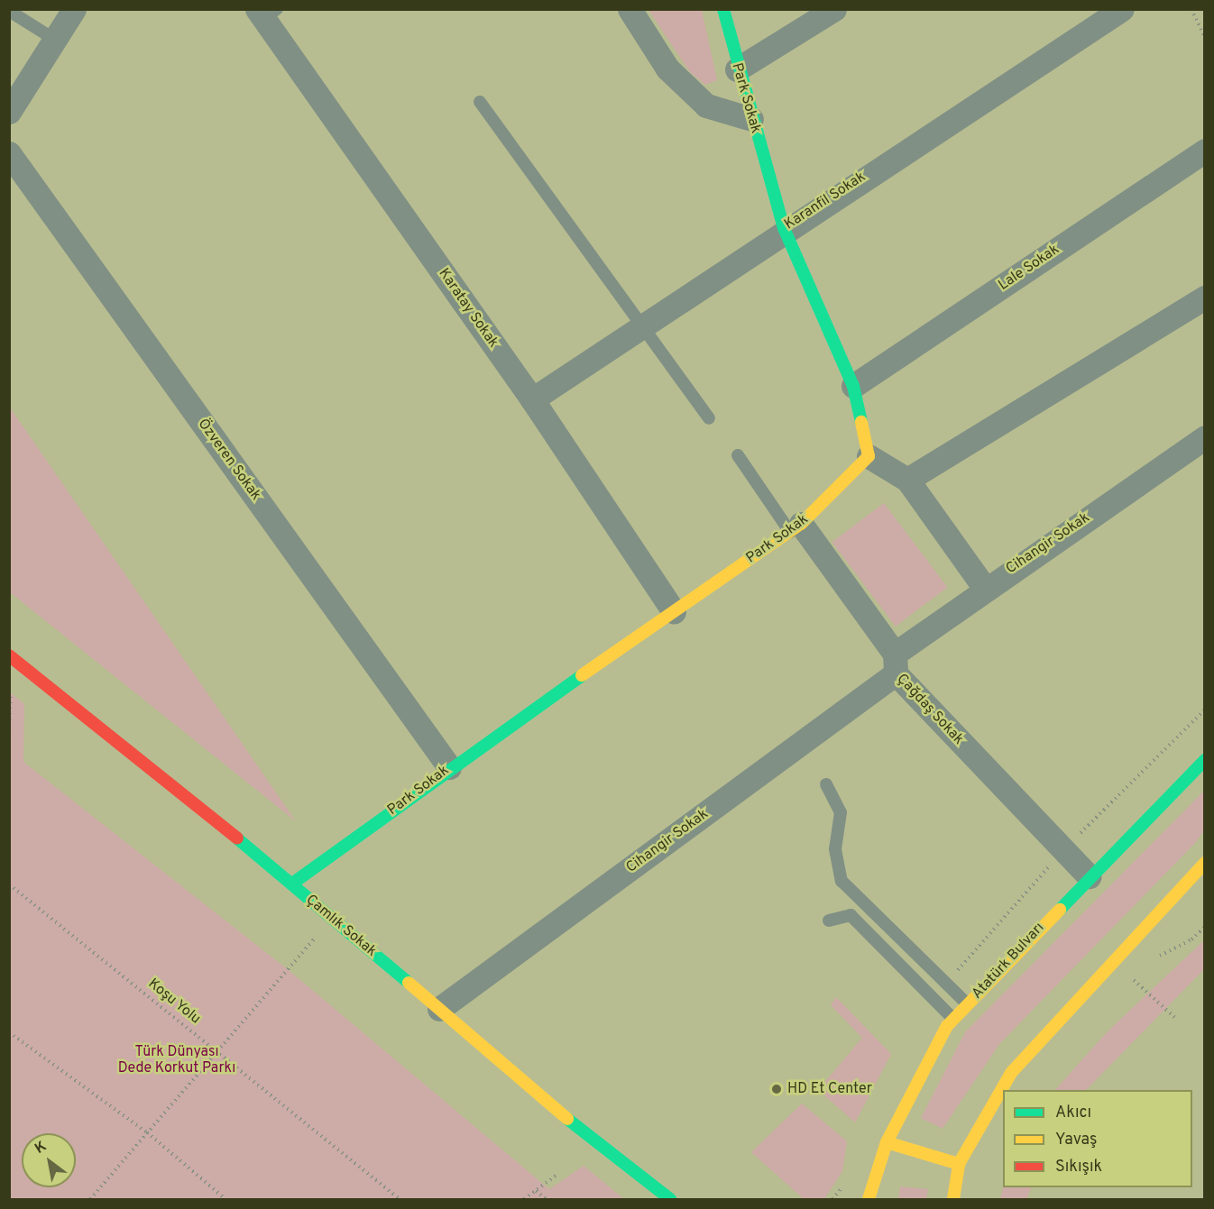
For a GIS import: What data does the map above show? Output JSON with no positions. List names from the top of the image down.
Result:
{
  "streets": {
    "street": [
      "Park Sokak",
      "Karanfil Sokak",
      "Lale Sokak",
      "Karatay Sokak",
      "Özveren Sokak",
      "Cihangir Sokak",
      "Çağdaş Sokak",
      "Çamlık Sokak",
      "Atatürk Bulvarı"
    ],
    "path": ["Koşu Yolu"]
  },
  "crossings": [
    ["Park Sokak", "Karanfil Sokak"],
    ["Park Sokak", "Lale Sokak"],
    ["Park Sokak", "Karatay Sokak"],
    ["Park Sokak", "Özveren Sokak"],
    ["Park Sokak", "Çağdaş Sokak"],
    ["Park Sokak", "Çamlık Sokak"],
    ["Karanfil Sokak", "Karatay Sokak"],
    ["Cihangir Sokak", "Çağdaş Sokak"],
    ["Cihangir Sokak", "Çamlık Sokak"],
    ["Çağdaş Sokak", "Atatürk Bulvarı"]
  ],
  "parks": ["Türk Dünyası Dede Korkut Parkı"],
  "places": ["HD Et Center"],
  "legend": ["Akıcı", "Yavaş", "Sıkışık"],
  "north": "top left"
}
